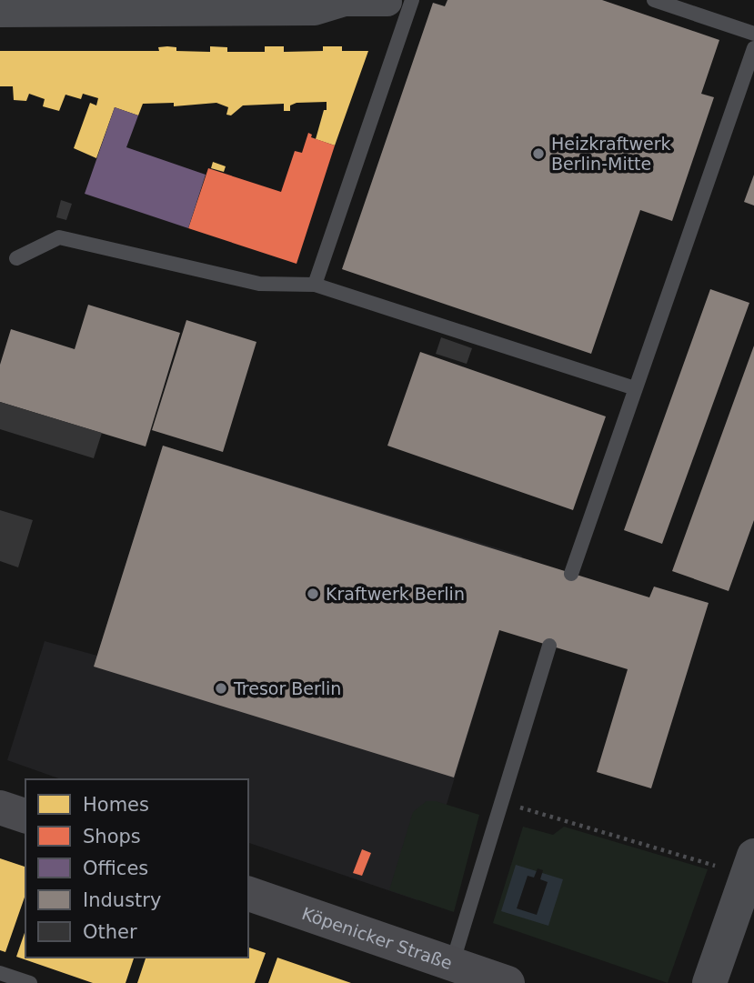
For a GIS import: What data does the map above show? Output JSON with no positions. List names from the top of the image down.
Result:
{
  "streets": {
    "main road": ["Köpenicker Straße"]
  },
  "places": ["Heizkraftwerk Berlin-Mitte", "Kraftwerk Berlin", "Tresor Berlin"],
  "legend": [
    "Homes",
    "Shops",
    "Offices",
    "Industry",
    "Other"
  ]
}
